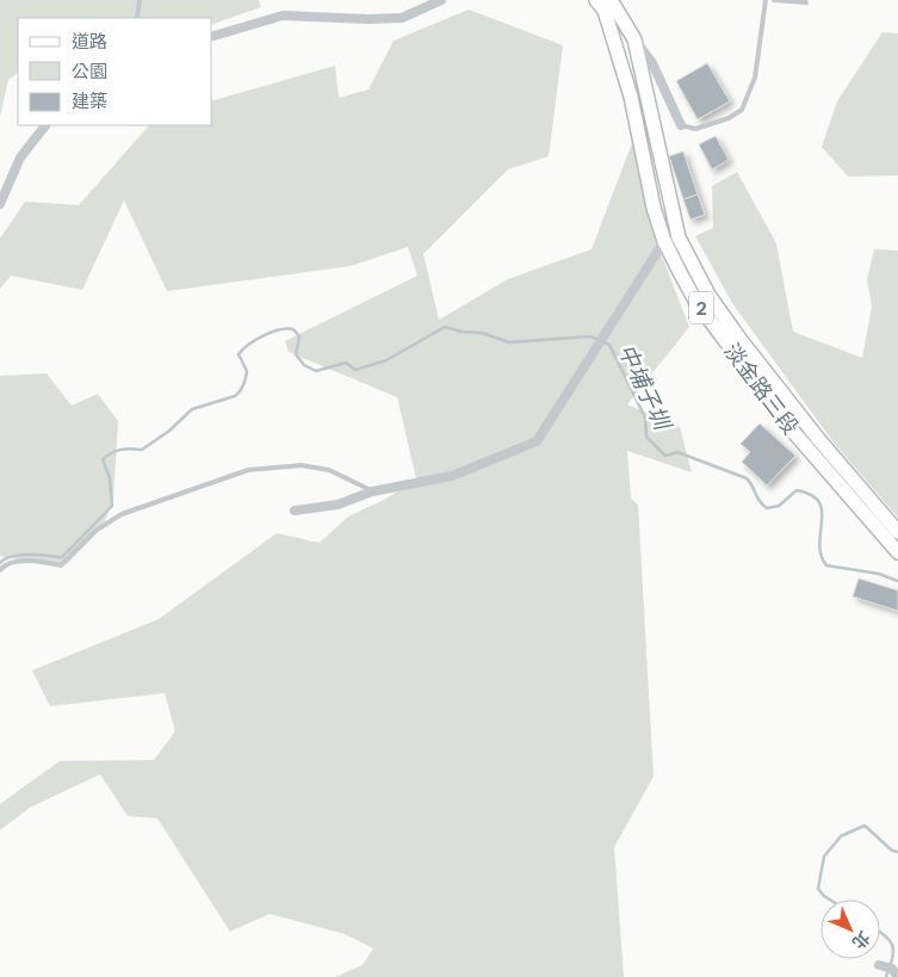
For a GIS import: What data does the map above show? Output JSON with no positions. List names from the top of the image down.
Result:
{
  "streets": {
    "main road": ["2", "淡金路三段"]
  },
  "water": ["中埔子圳"],
  "legend": ["道路", "公園", "建築"],
  "north": "bottom right"
}
